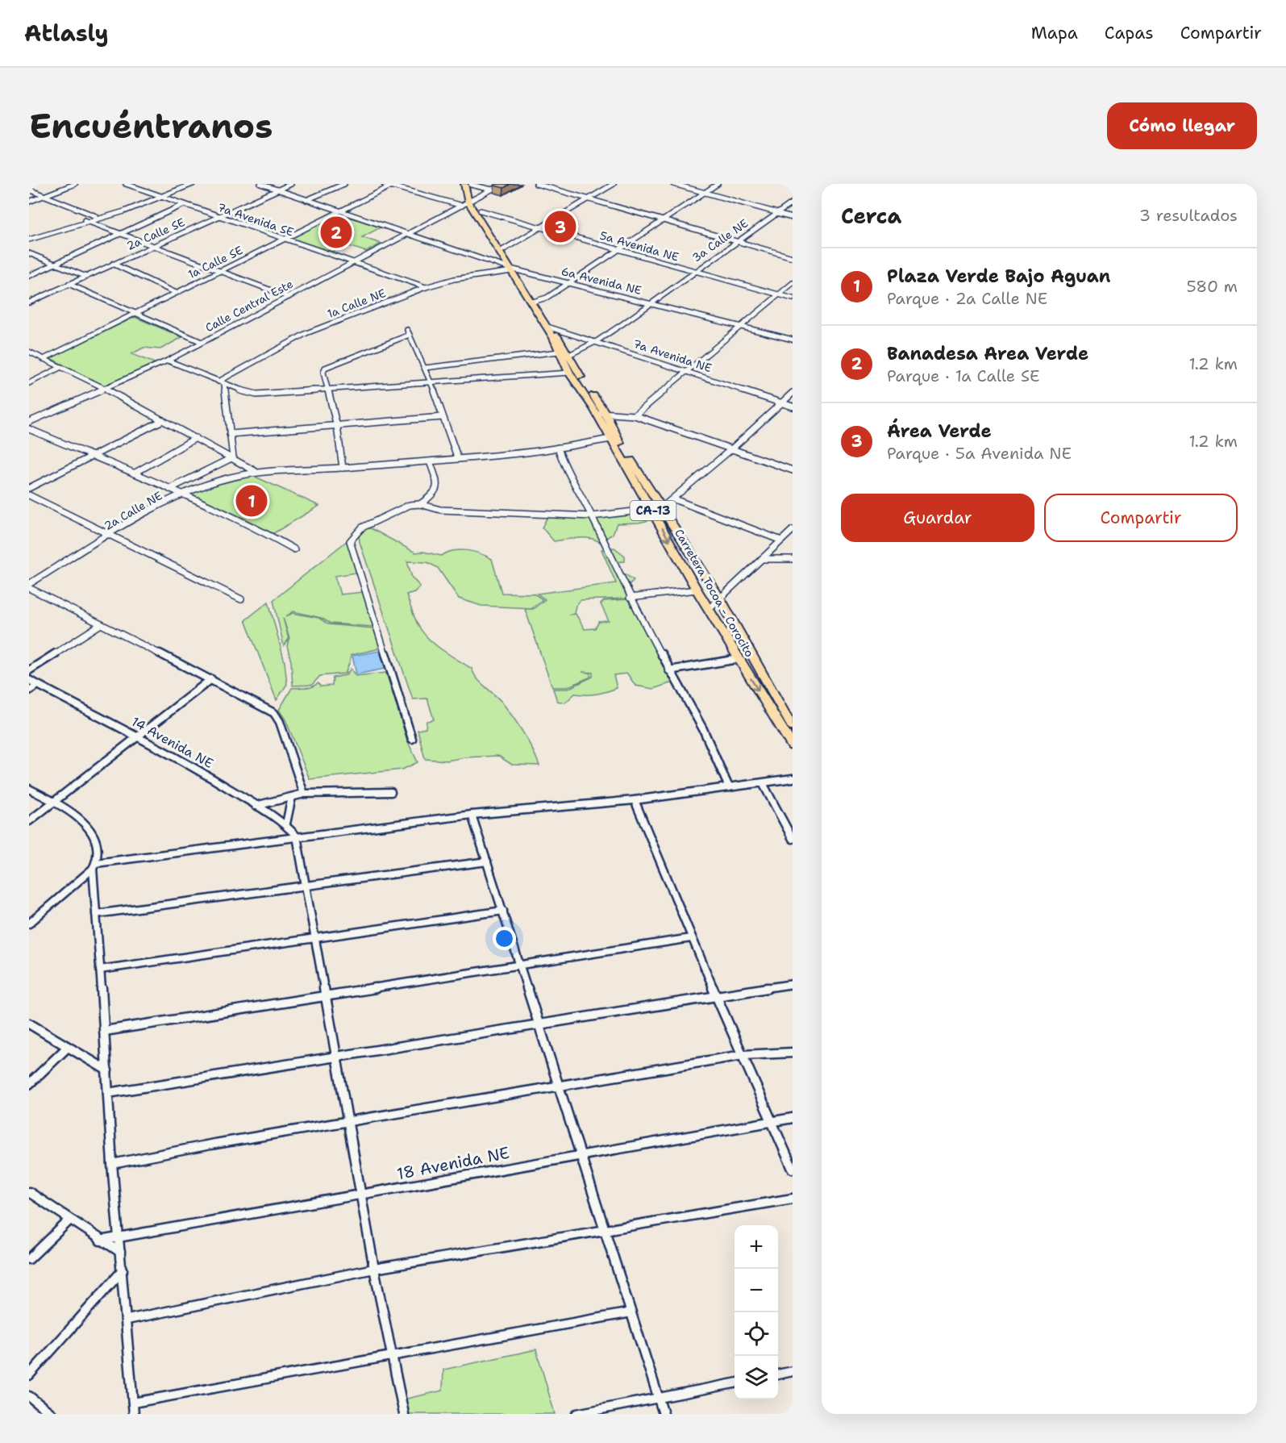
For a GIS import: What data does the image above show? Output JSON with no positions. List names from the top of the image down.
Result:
{
  "streets": {
    "main road": ["CA-13", "Carretera Tocoa - Corocito"],
    "street": [
      "7a Avenida SE",
      "2a Calle SE",
      "3a Calle NE",
      "5a Avenida NE",
      "1a Calle SE",
      "6a Avenida NE",
      "1a Calle NE",
      "Calle Central Este",
      "7a Avenida NE",
      "2a Calle NE",
      "14 Avenida NE",
      "18 Avenida NE"
    ]
  },
  "crossings": [
    ["7a Avenida SE", "2a Calle SE"],
    ["7a Avenida SE", "1a Calle SE"],
    ["7a Avenida SE", "Calle Central Este"],
    ["2a Calle SE", "6a Avenida NE"],
    ["3a Calle NE", "5a Avenida NE"],
    ["3a Calle NE", "6a Avenida NE"],
    ["3a Calle NE", "7a Avenida NE"],
    ["3a Calle NE", "Carretera Tocoa - Corocito"],
    ["5a Avenida NE", "CA-13"],
    ["1a Calle SE", "6a Avenida NE"],
    ["6a Avenida NE", "1a Calle NE"],
    ["6a Avenida NE", "Calle Central Este"],
    ["6a Avenida NE", "CA-13"],
    ["6a Avenida NE", "Carretera Tocoa - Corocito"],
    ["1a Calle NE", "CA-13"],
    ["1a Calle NE", "Carretera Tocoa - Corocito"],
    ["Calle Central Este", "CA-13"],
    ["7a Avenida NE", "Carretera Tocoa - Corocito"],
    ["2a Calle NE", "Carretera Tocoa - Corocito"],
    ["CA-13", "Carretera Tocoa - Corocito"]
  ],
  "page": {
    "header": "Atlasly",
    "nav": ["Mapa", "Capas", "Compartir"],
    "buttons": [
      "Cómo llegar",
      ["Guardar", "Compartir"]
    ],
    "title": "Encuéntranos",
    "heading": ["Cerca", "3 resultados"],
    "pins": ["3", "2", "1"],
    "list": [
      {
        "mark": "1",
        "name": "Plaza Verde Bajo Aguan",
        "note": "Parque · 2a Calle NE",
        "value": "580 m"
      },
      {
        "mark": "2",
        "name": "Banadesa Area Verde",
        "note": "Parque · 1a Calle SE",
        "value": "1.2 km"
      },
      {
        "mark": "3",
        "name": "Área Verde",
        "note": "Parque · 5a Avenida NE",
        "value": "1.2 km"
      }
    ],
    "map_buttons": ["+", "−"]
  }
}
